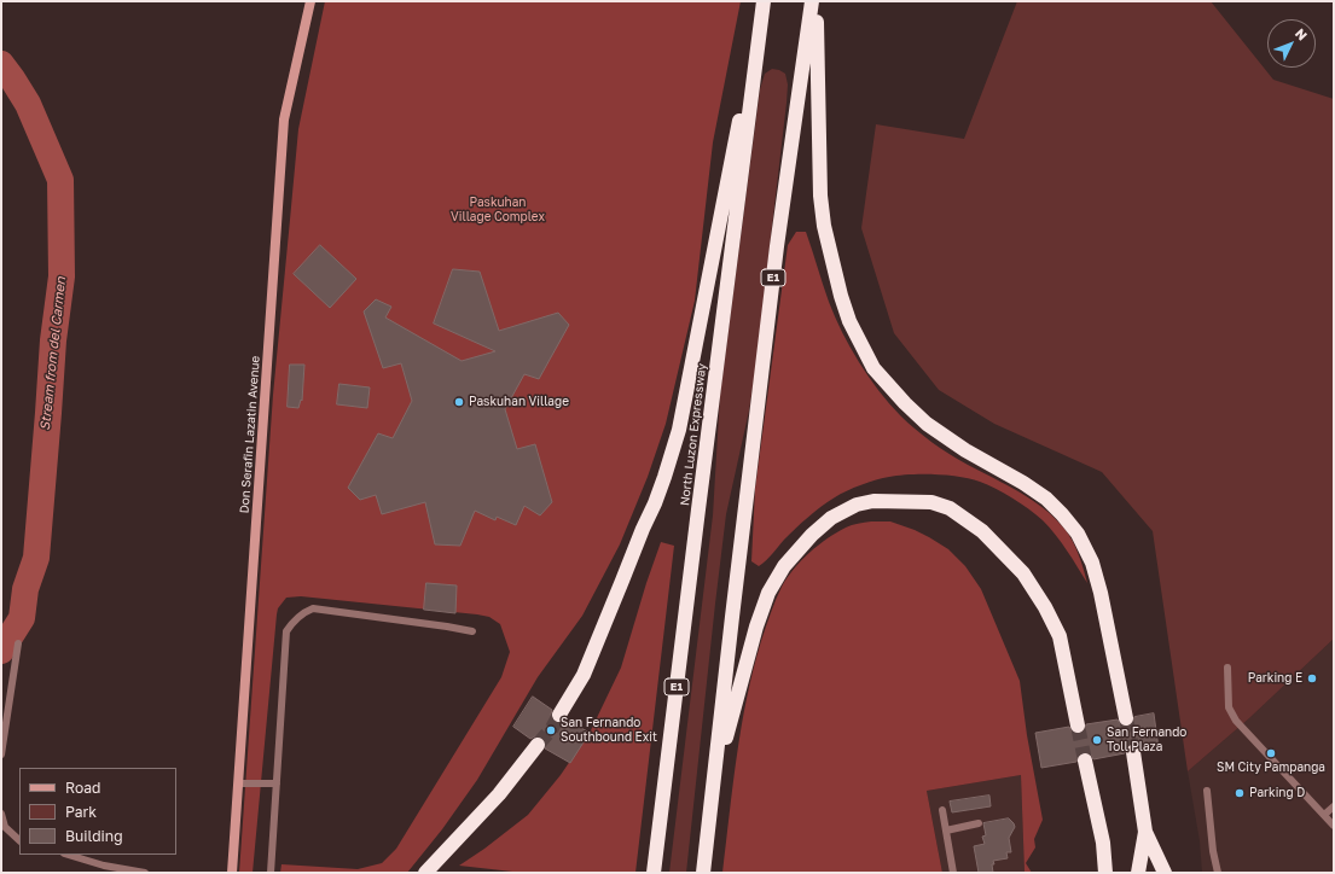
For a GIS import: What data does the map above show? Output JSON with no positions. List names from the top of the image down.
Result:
{
  "streets": {
    "highway": ["E1", "North Luzon Expressway"],
    "main road": ["Don Serafin Lazatin Avenue"]
  },
  "water": ["Stream from del Carmen"],
  "parks": ["Paskuhan Village Complex"],
  "places": [
    "Paskuhan Village",
    "Parking E",
    "San Fernando Southbound Exit",
    "San Fernando Toll Plaza",
    "SM City Pampanga",
    "Parking D"
  ],
  "legend": ["Road", "Park", "Building"],
  "north": "top right"
}
